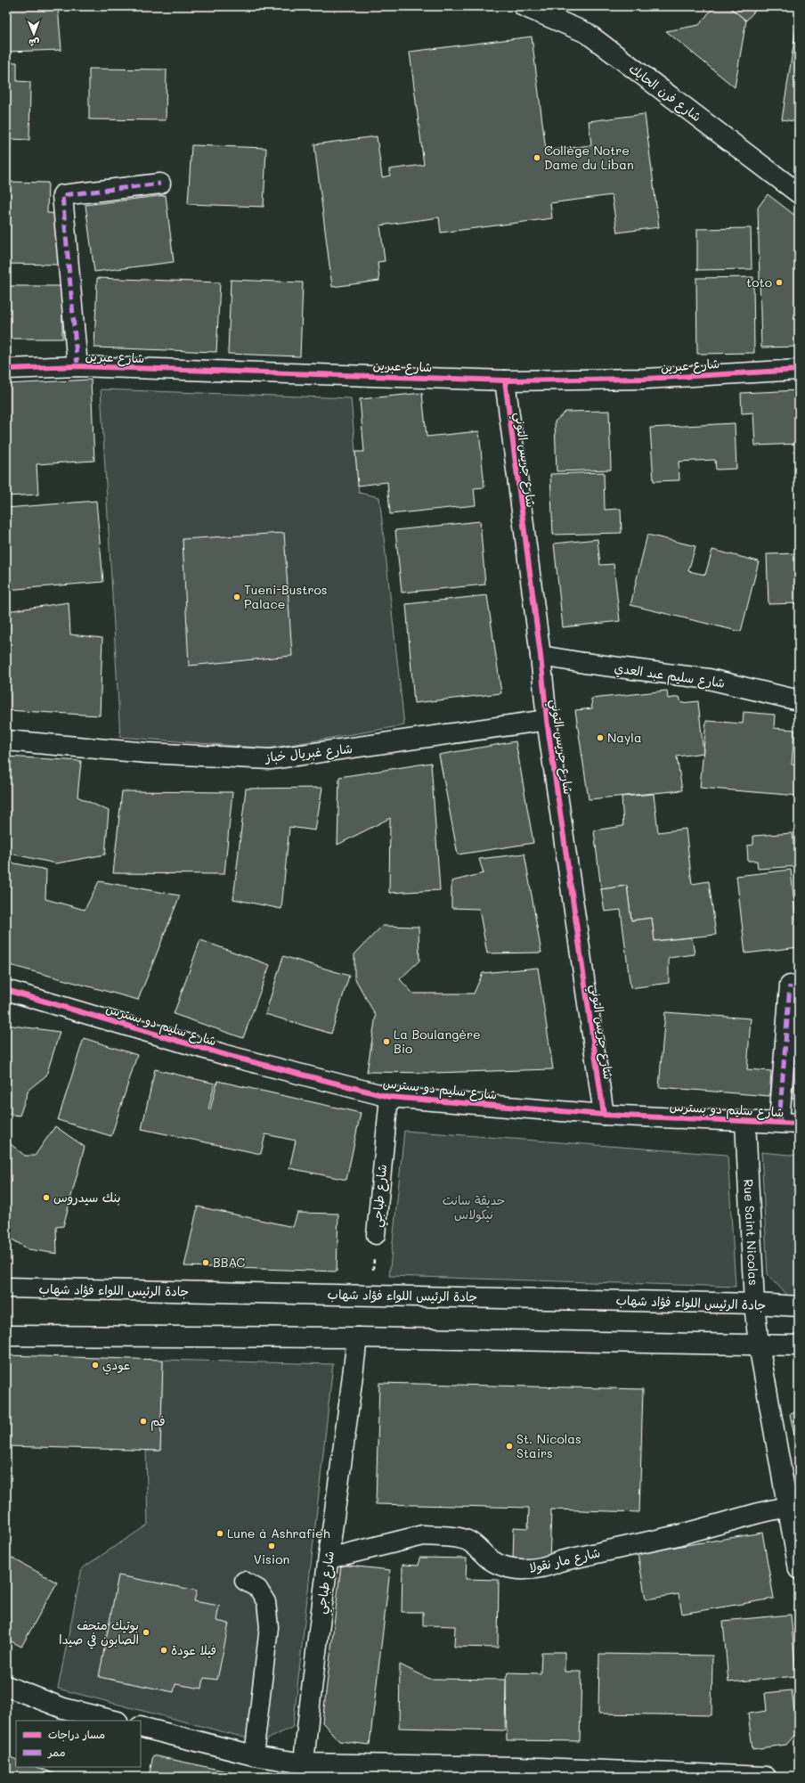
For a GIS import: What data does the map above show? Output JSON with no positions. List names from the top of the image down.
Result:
{
  "streets": {
    "main road": [
      "شارع فرن الحايك",
      "شارع عبرين",
      "شارع جريس التوني",
      "شارع سليم عبد العدي",
      "شارع غبريال خباز",
      "شارع سليم دو بسترس",
      "شارع طباجي",
      "Rue Saint Nicolas",
      "جادة الرئيس اللواء فؤاد شهاب",
      "شارع مار نقولا"
    ]
  },
  "crossings": [
    ["شارع عبرين", "شارع جريس التوني"],
    ["شارع جريس التوني", "شارع سليم عبد العدي"],
    ["شارع جريس التوني", "شارع غبريال خباز"],
    ["شارع جريس التوني", "شارع سليم دو بسترس"],
    ["شارع سليم دو بسترس", "شارع طباجي"],
    ["شارع سليم دو بسترس", "Rue Saint Nicolas"],
    ["شارع طباجي", "جادة الرئيس اللواء فؤاد شهاب"],
    ["شارع طباجي", "شارع مار نقولا"],
    ["Rue Saint Nicolas", "جادة الرئيس اللواء فؤاد شهاب"]
  ],
  "parks": ["حديقة سانت نيكولاس"],
  "places": [
    "Collège Notre Dame du Liban",
    "toto",
    "Tueni-Bustros Palace",
    "Nayla",
    "La Boulangère Bio",
    "بنك سيدروس",
    "BBAC",
    "عودي",
    "فم",
    "St. Nicolas Stairs",
    "Lune à Ashrafieh",
    "Vision",
    "بوتيك متحف الصابون في صيدا",
    "فيلا عودة"
  ],
  "legend": ["مسار دراجات", "ممر"],
  "north": "bottom"
}
